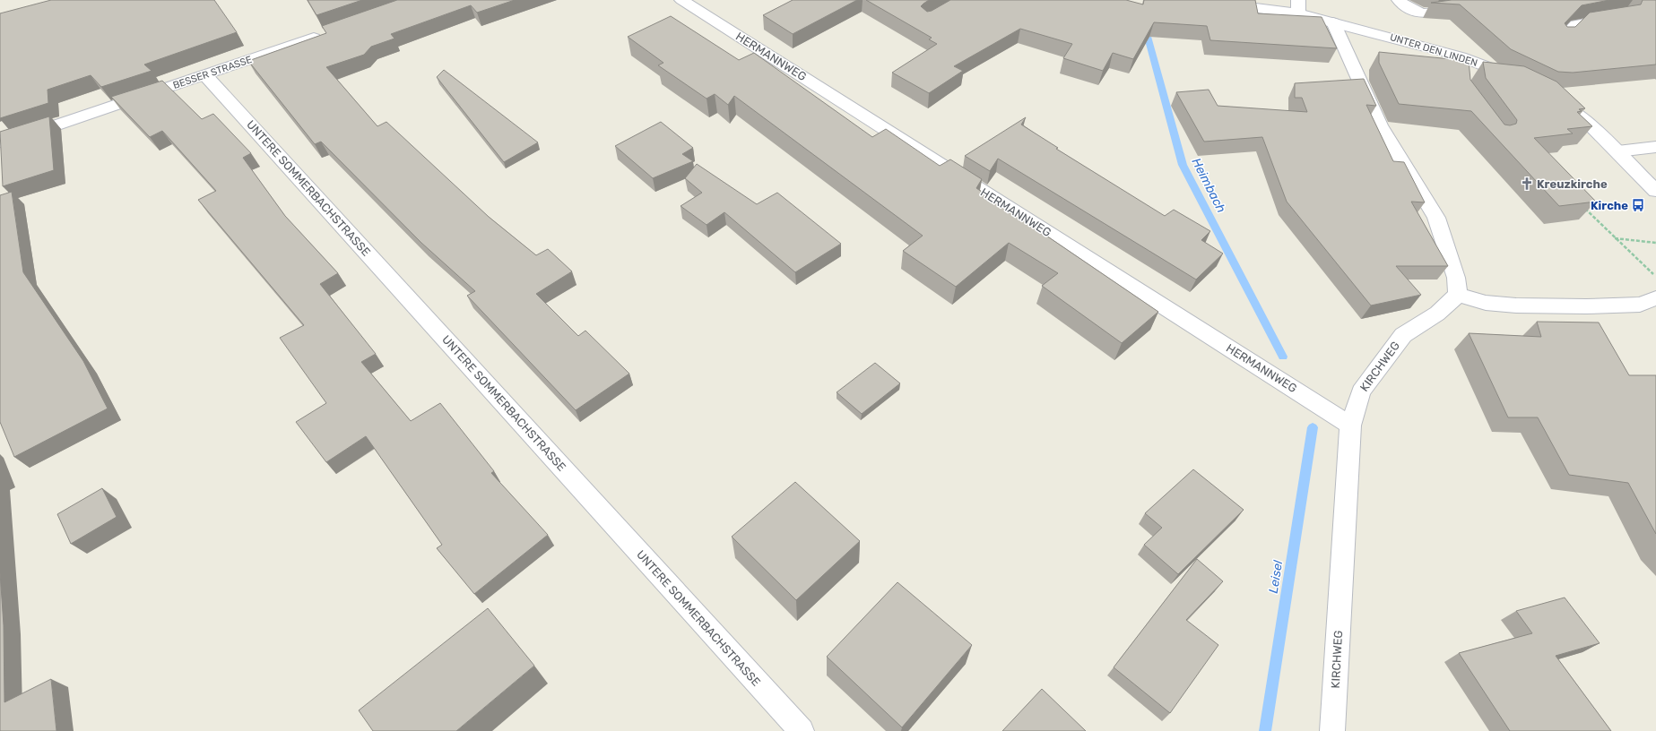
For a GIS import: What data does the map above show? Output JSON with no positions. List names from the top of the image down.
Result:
{
  "streets": {
    "street": [
      "UNTER DEN LINDEN",
      "HERMANNWEG",
      "BESSER STRASSE",
      "UNTERE SOMMERBACHSTRASSE",
      "KIRCHWEG"
    ]
  },
  "crossings": [
    ["HERMANNWEG", "KIRCHWEG"],
    ["BESSER STRASSE", "UNTERE SOMMERBACHSTRASSE"]
  ],
  "water": ["Heimbach", "Leisel"],
  "places": {
    "church": ["Kreuzkirche"],
    "bus stop": ["Kirche"]
  }
}
